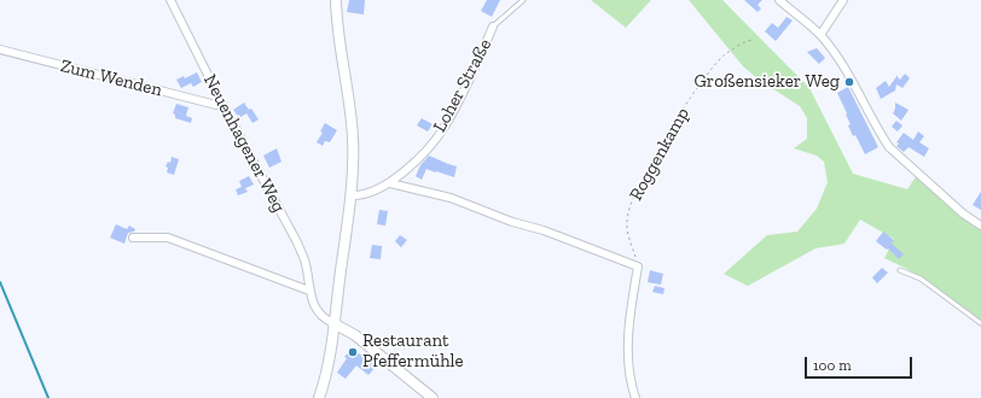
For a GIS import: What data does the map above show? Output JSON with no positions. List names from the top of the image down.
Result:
{
  "streets": {
    "street": ["Zum Wenden", "Loher Straße", "Neuenhagener Weg"],
    "path": ["Roggenkamp"]
  },
  "crossings": [
    ["Zum Wenden", "Neuenhagener Weg"]
  ],
  "places": ["Großensieker Weg", "Restaurant Pfeffermühle"],
  "scale_bar": "100 m"
}
